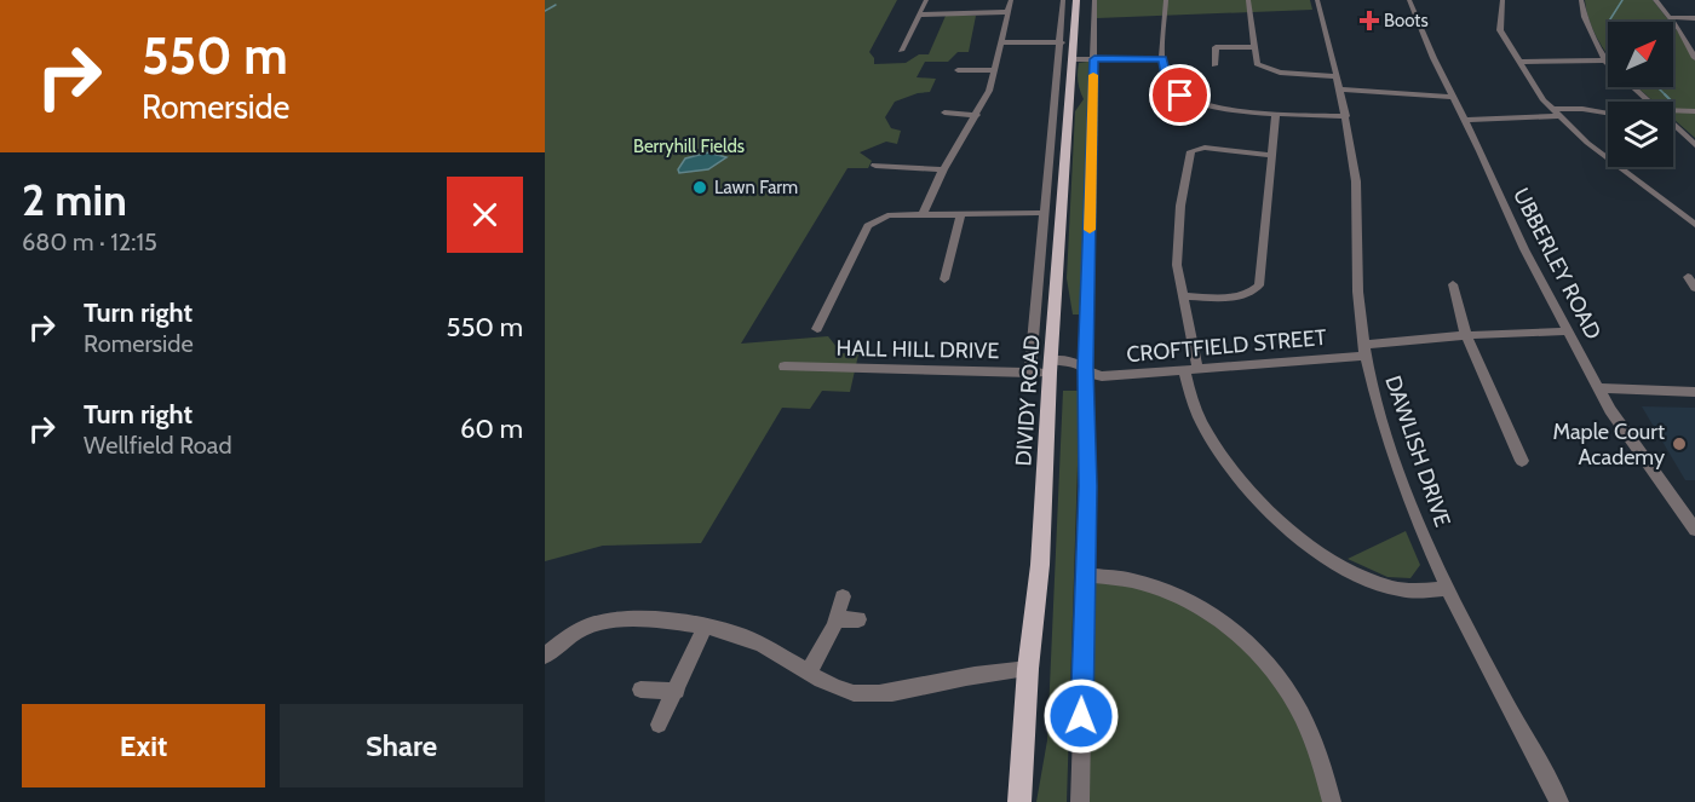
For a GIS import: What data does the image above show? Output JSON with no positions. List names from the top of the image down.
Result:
{
  "streets": {
    "main road": ["DIVIDY ROAD"],
    "street": [
      "UBBERLEY ROAD",
      "CROFTFIELD STREET",
      "HALL HILL DRIVE",
      "DAWLISH DRIVE"
    ]
  },
  "crossings": [
    ["UBBERLEY ROAD", "CROFTFIELD STREET"],
    ["CROFTFIELD STREET", "HALL HILL DRIVE"],
    ["CROFTFIELD STREET", "DIVIDY ROAD"],
    ["CROFTFIELD STREET", "DAWLISH DRIVE"],
    ["HALL HILL DRIVE", "DIVIDY ROAD"]
  ],
  "parks": ["Berryhill Fields"],
  "places": {
    "health": ["Boots"],
    "other": ["Lawn Farm", "Maple Court Academy"]
  },
  "north": "top right",
  "page": {
    "turn": ["550 m", "Romerside"],
    "heading": ["2 min", "680 m · 12:15"],
    "list": [
      {
        "name": "Turn right",
        "note": "Romerside",
        "value": "550 m"
      },
      {
        "name": "Turn right",
        "note": "Wellfield Road",
        "value": "60 m"
      }
    ],
    "buttons": ["Exit", "Share"]
  }
}
